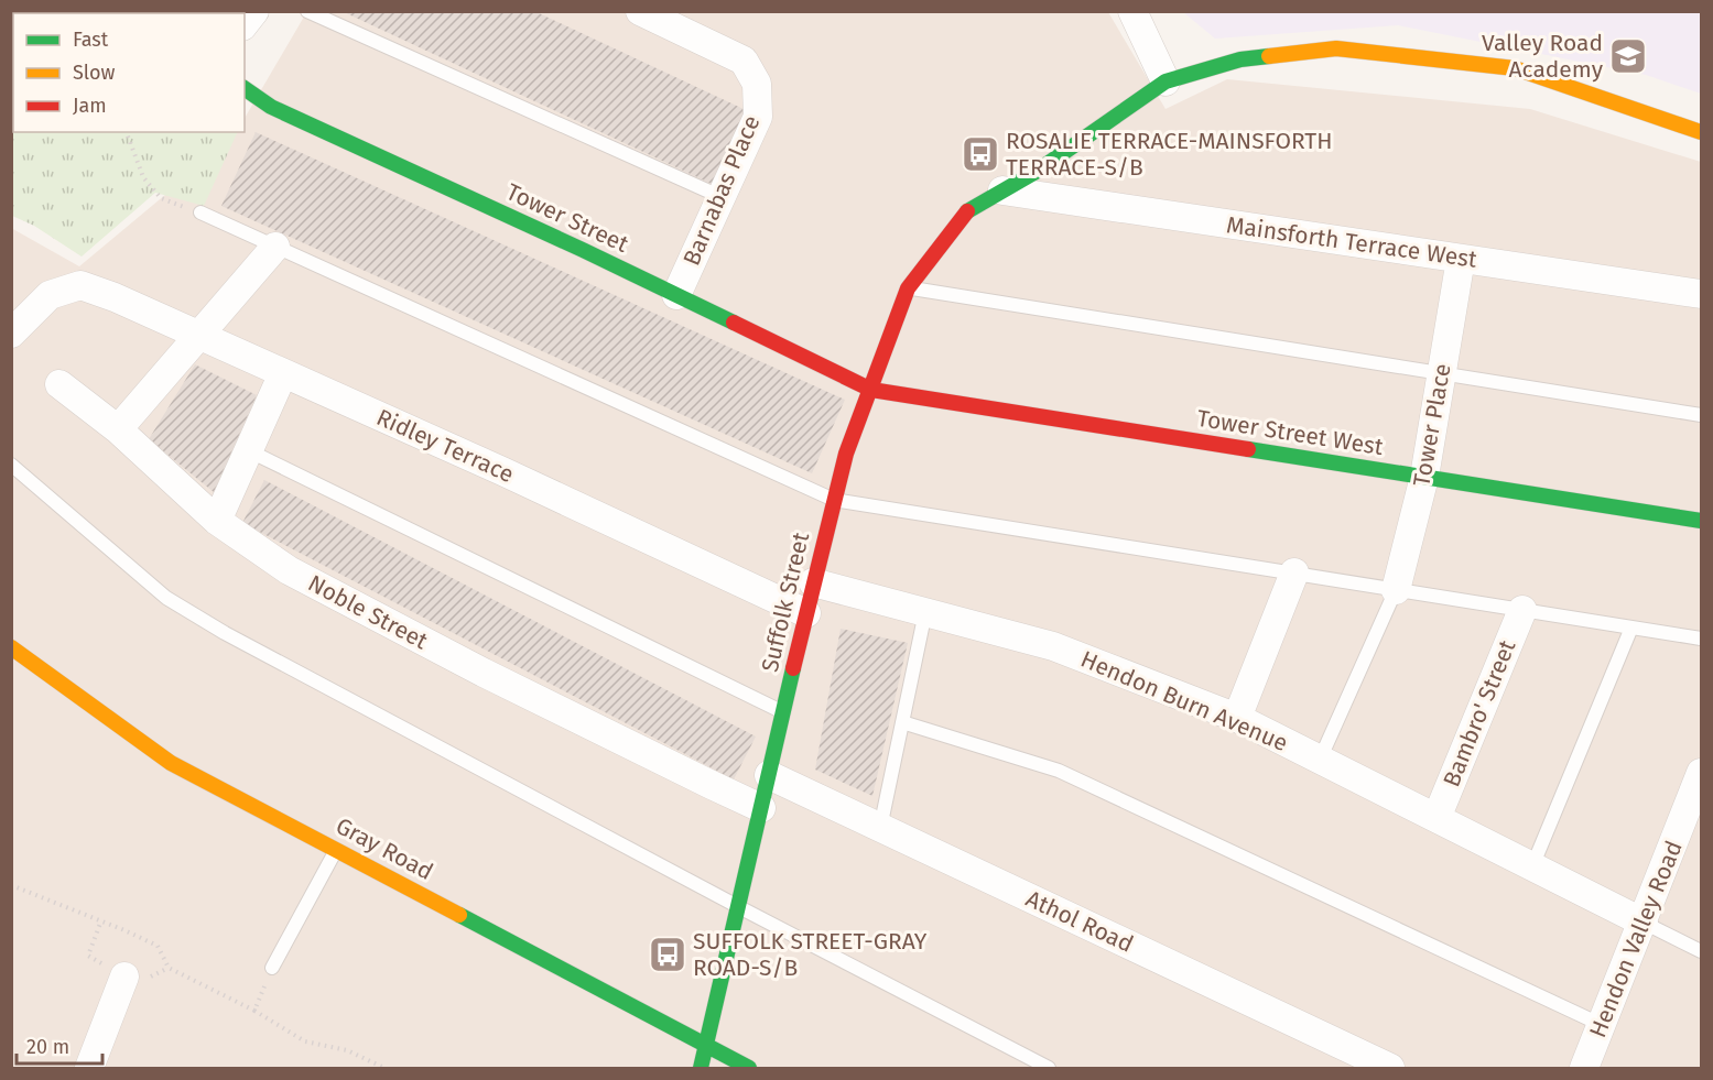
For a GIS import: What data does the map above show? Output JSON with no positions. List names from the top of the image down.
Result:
{
  "streets": {
    "street": [
      "Barnabas Place",
      "Tower Street",
      "Mainsforth Terrace West",
      "Tower Place",
      "Tower Street West",
      "Ridley Terrace",
      "Suffolk Street",
      "Noble Street",
      "Hendon Burn Avenue",
      "Bambro' Street",
      "Gray Road",
      "Athol Road",
      "Hendon Valley Road"
    ]
  },
  "crossings": [
    ["Barnabas Place", "Tower Street"],
    ["Tower Street", "Tower Street West"],
    ["Tower Street", "Suffolk Street"],
    ["Mainsforth Terrace West", "Tower Place"],
    ["Mainsforth Terrace West", "Suffolk Street"],
    ["Tower Place", "Tower Street West"],
    ["Tower Street West", "Suffolk Street"],
    ["Ridley Terrace", "Suffolk Street"],
    ["Suffolk Street", "Noble Street"],
    ["Suffolk Street", "Hendon Burn Avenue"],
    ["Suffolk Street", "Gray Road"],
    ["Suffolk Street", "Athol Road"],
    ["Hendon Burn Avenue", "Bambro' Street"],
    ["Hendon Burn Avenue", "Hendon Valley Road"]
  ],
  "places": {
    "school or university": ["Valley Road Academy"],
    "bus stop": ["ROSALIE TERRACE-MAINSFORTH TERRACE-S/B", "SUFFOLK STREET-GRAY ROAD-S/B"]
  },
  "legend": ["Fast", "Slow", "Jam"],
  "scale_bar": "20 m"
}
